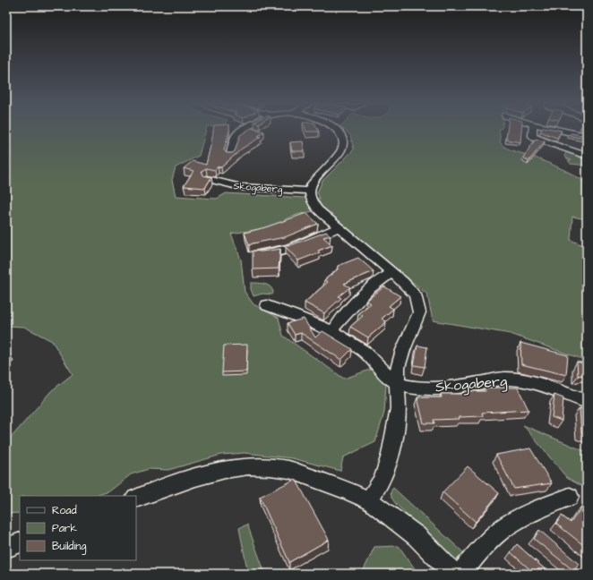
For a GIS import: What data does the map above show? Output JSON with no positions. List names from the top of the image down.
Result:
{
  "streets": {
    "street": ["Skogaberg"]
  },
  "legend": ["Road", "Park", "Building"]
}
